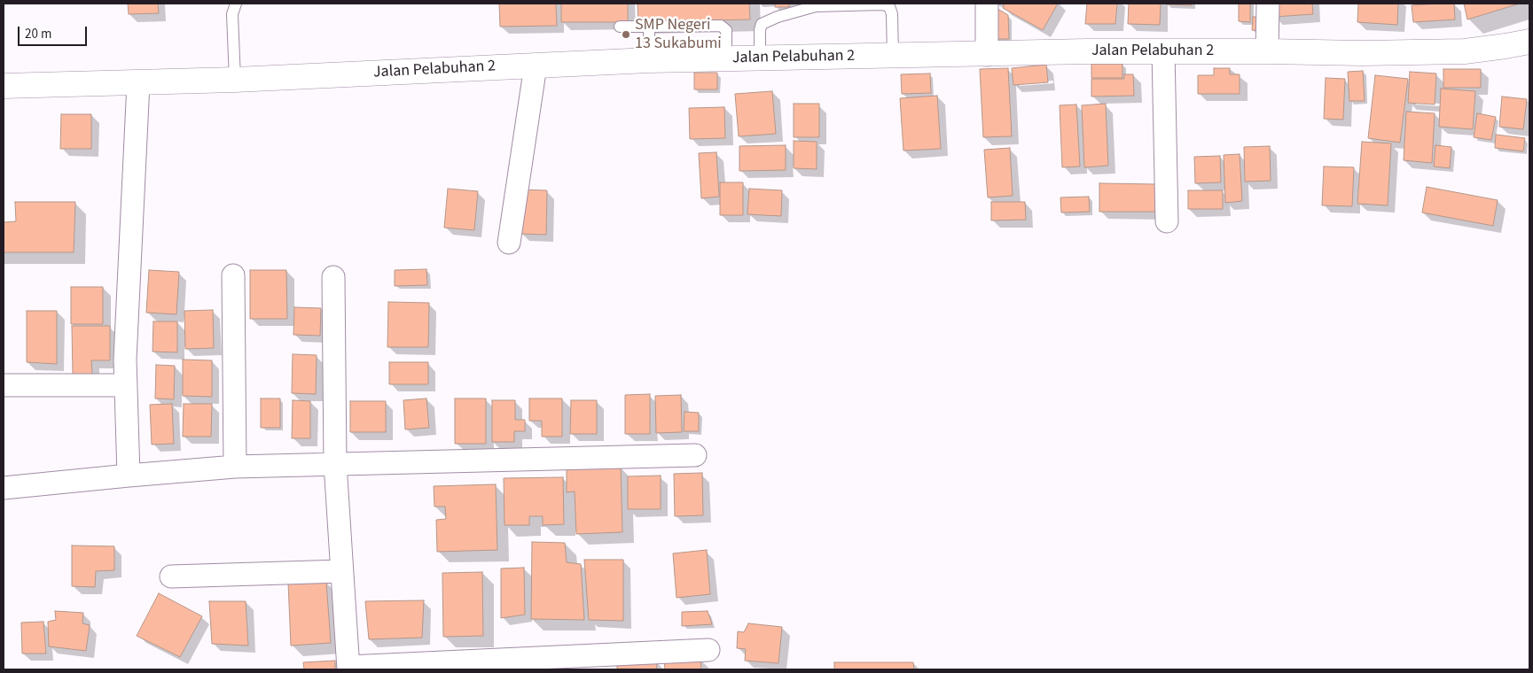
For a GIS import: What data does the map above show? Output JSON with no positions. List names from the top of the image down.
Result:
{
  "streets": {
    "main road": ["Jalan Pelabuhan 2"]
  },
  "places": ["SMP Negeri 13 Sukabumi"],
  "scale_bar": "20 m"
}
